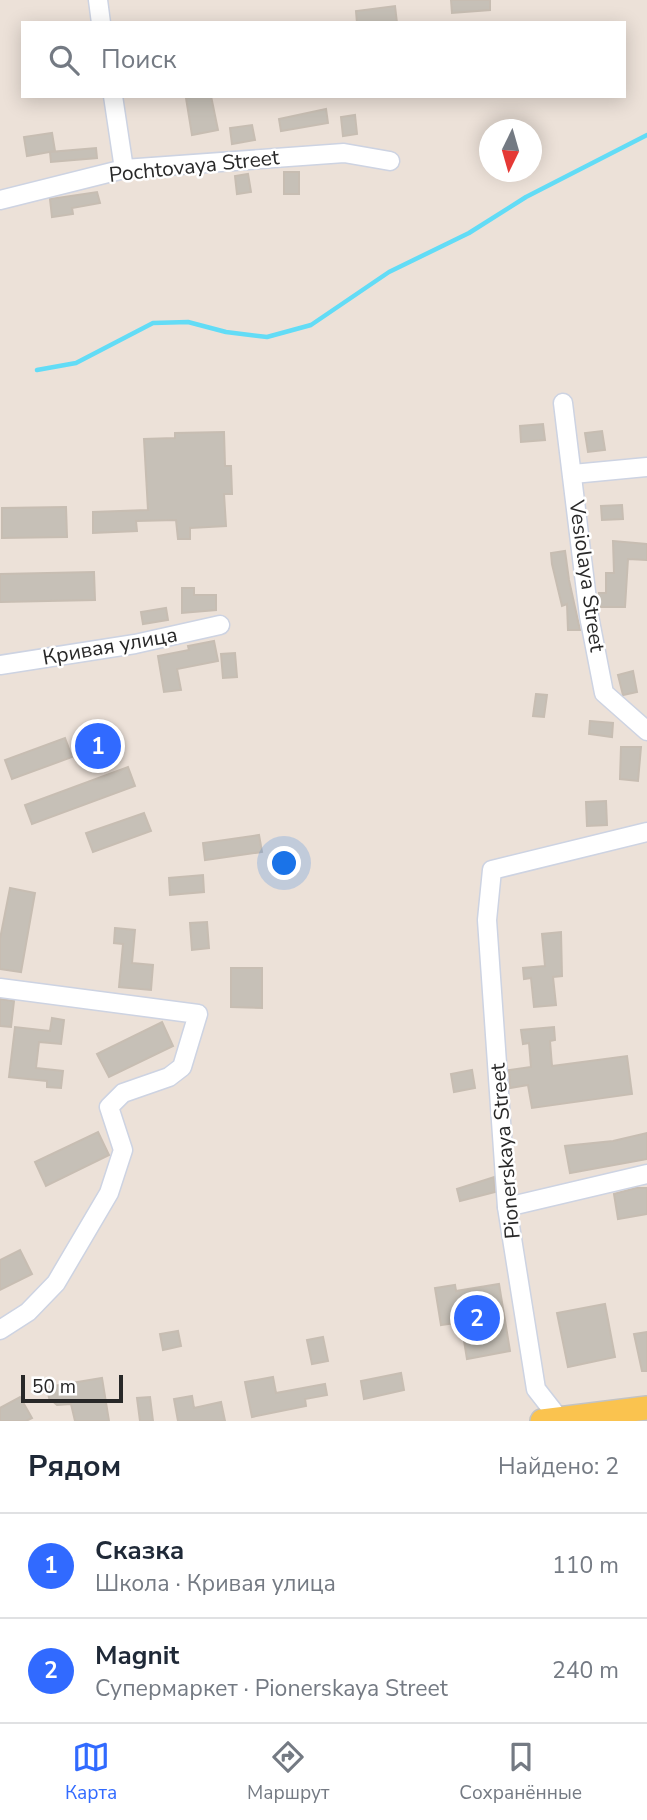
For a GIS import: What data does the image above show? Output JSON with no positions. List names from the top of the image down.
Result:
{
  "streets": {
    "street": [
      "Pochtovaya Street",
      "Vesiolaya Street",
      "Кривая улица",
      "Pionerskaya Street"
    ]
  },
  "scale_bar": "50 m",
  "north": "bottom",
  "page": {
    "search": "Поиск",
    "pins": ["1", "2"],
    "scale": "50 m",
    "heading": ["Рядом", "Найдено: 2"],
    "list": [
      {
        "mark": "1",
        "name": "Сказка",
        "note": "Школа · Кривая улица",
        "value": "110 m"
      },
      {
        "mark": "2",
        "name": "Magnit",
        "note": "Супермаркет · Pionerskaya Street",
        "value": "240 m"
      }
    ],
    "nav": ["Карта", "Маршрут", "Сохранённые"]
  }
}
